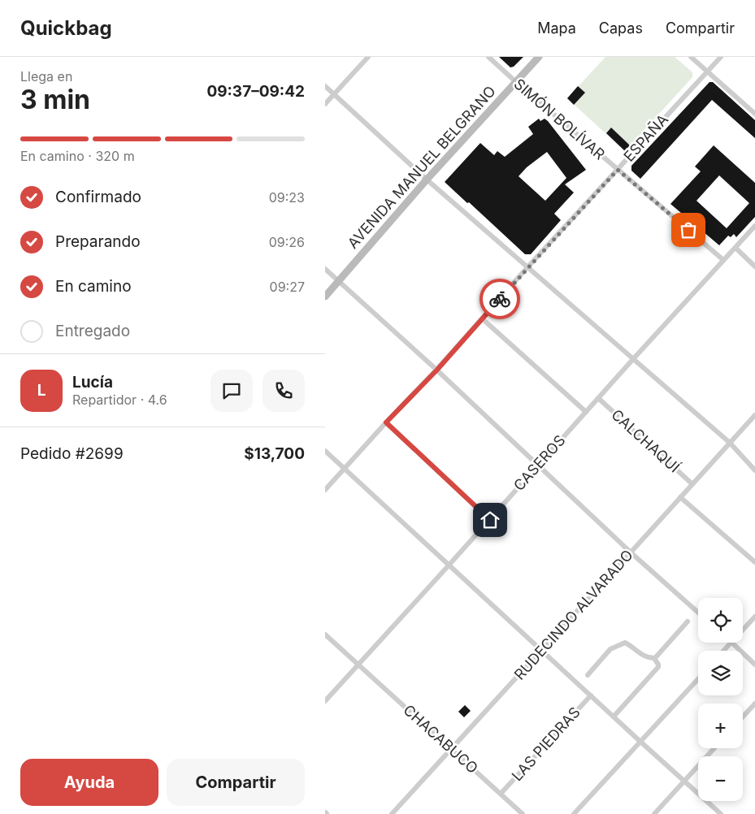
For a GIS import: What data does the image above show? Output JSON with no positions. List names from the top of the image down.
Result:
{
  "streets": {
    "main road": ["AVENIDA MANUEL BELGRANO"],
    "street": [
      "SIMÓN BOLÍVAR",
      "ESPAÑA",
      "CALCHAQUÍ",
      "CASEROS",
      "RUDECINDO ALVARADO",
      "CHACABUCO",
      "LAS PIEDRAS"
    ]
  },
  "crossings": [
    ["SIMÓN BOLÍVAR", "ESPAÑA"],
    ["SIMÓN BOLÍVAR", "AVENIDA MANUEL BELGRANO"],
    ["SIMÓN BOLÍVAR", "CASEROS"],
    ["CALCHAQUÍ", "CASEROS"],
    ["CALCHAQUÍ", "RUDECINDO ALVARADO"],
    ["CASEROS", "CHACABUCO"],
    ["RUDECINDO ALVARADO", "CHACABUCO"],
    ["CHACABUCO", "LAS PIEDRAS"]
  ],
  "page": {
    "header": "Quickbag",
    "nav": ["Mapa", "Capas", "Compartir"],
    "heading": ["3 min", "Llega en", "09:37–09:42"],
    "panel": [
      "Lucía",
      "Repartidor · 4.6",
      "Pedido #2699",
      "$13,700"
    ],
    "bar": "En camino · 320 m",
    "list": [
      ["Confirmado", "09:23"],
      ["Preparando", "09:26"],
      ["En camino", "09:27"],
      "Entregado"
    ],
    "round": "L",
    "map_buttons": ["+", "−"],
    "buttons": ["Ayuda", "Compartir"]
  }
}
